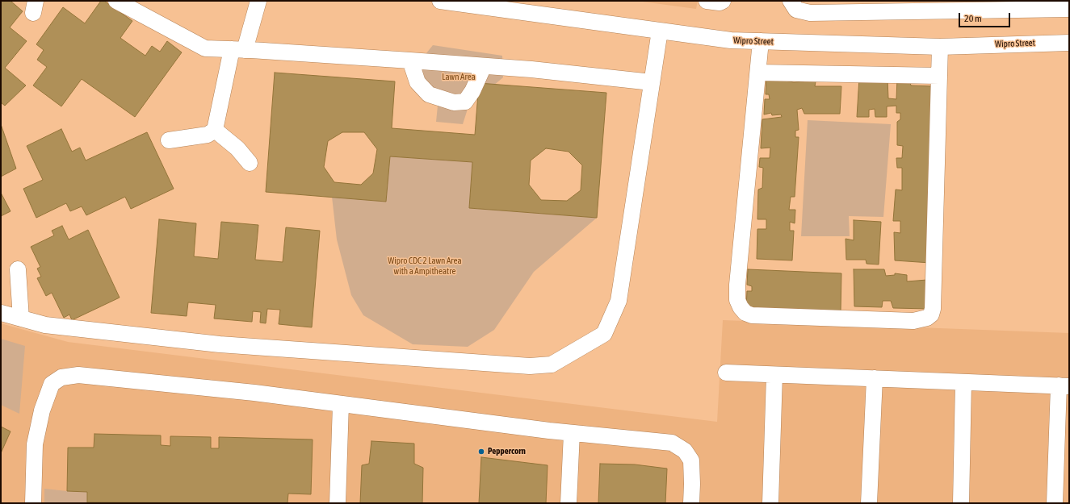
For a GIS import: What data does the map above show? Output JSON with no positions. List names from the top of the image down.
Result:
{
  "streets": {
    "street": ["Wipro Street"]
  },
  "parks": ["Lawn Area", "Wipro CDC 2 Lawn Area with a Ampitheatre"],
  "places": ["Peppercorn"],
  "scale_bar": "20 m"
}
